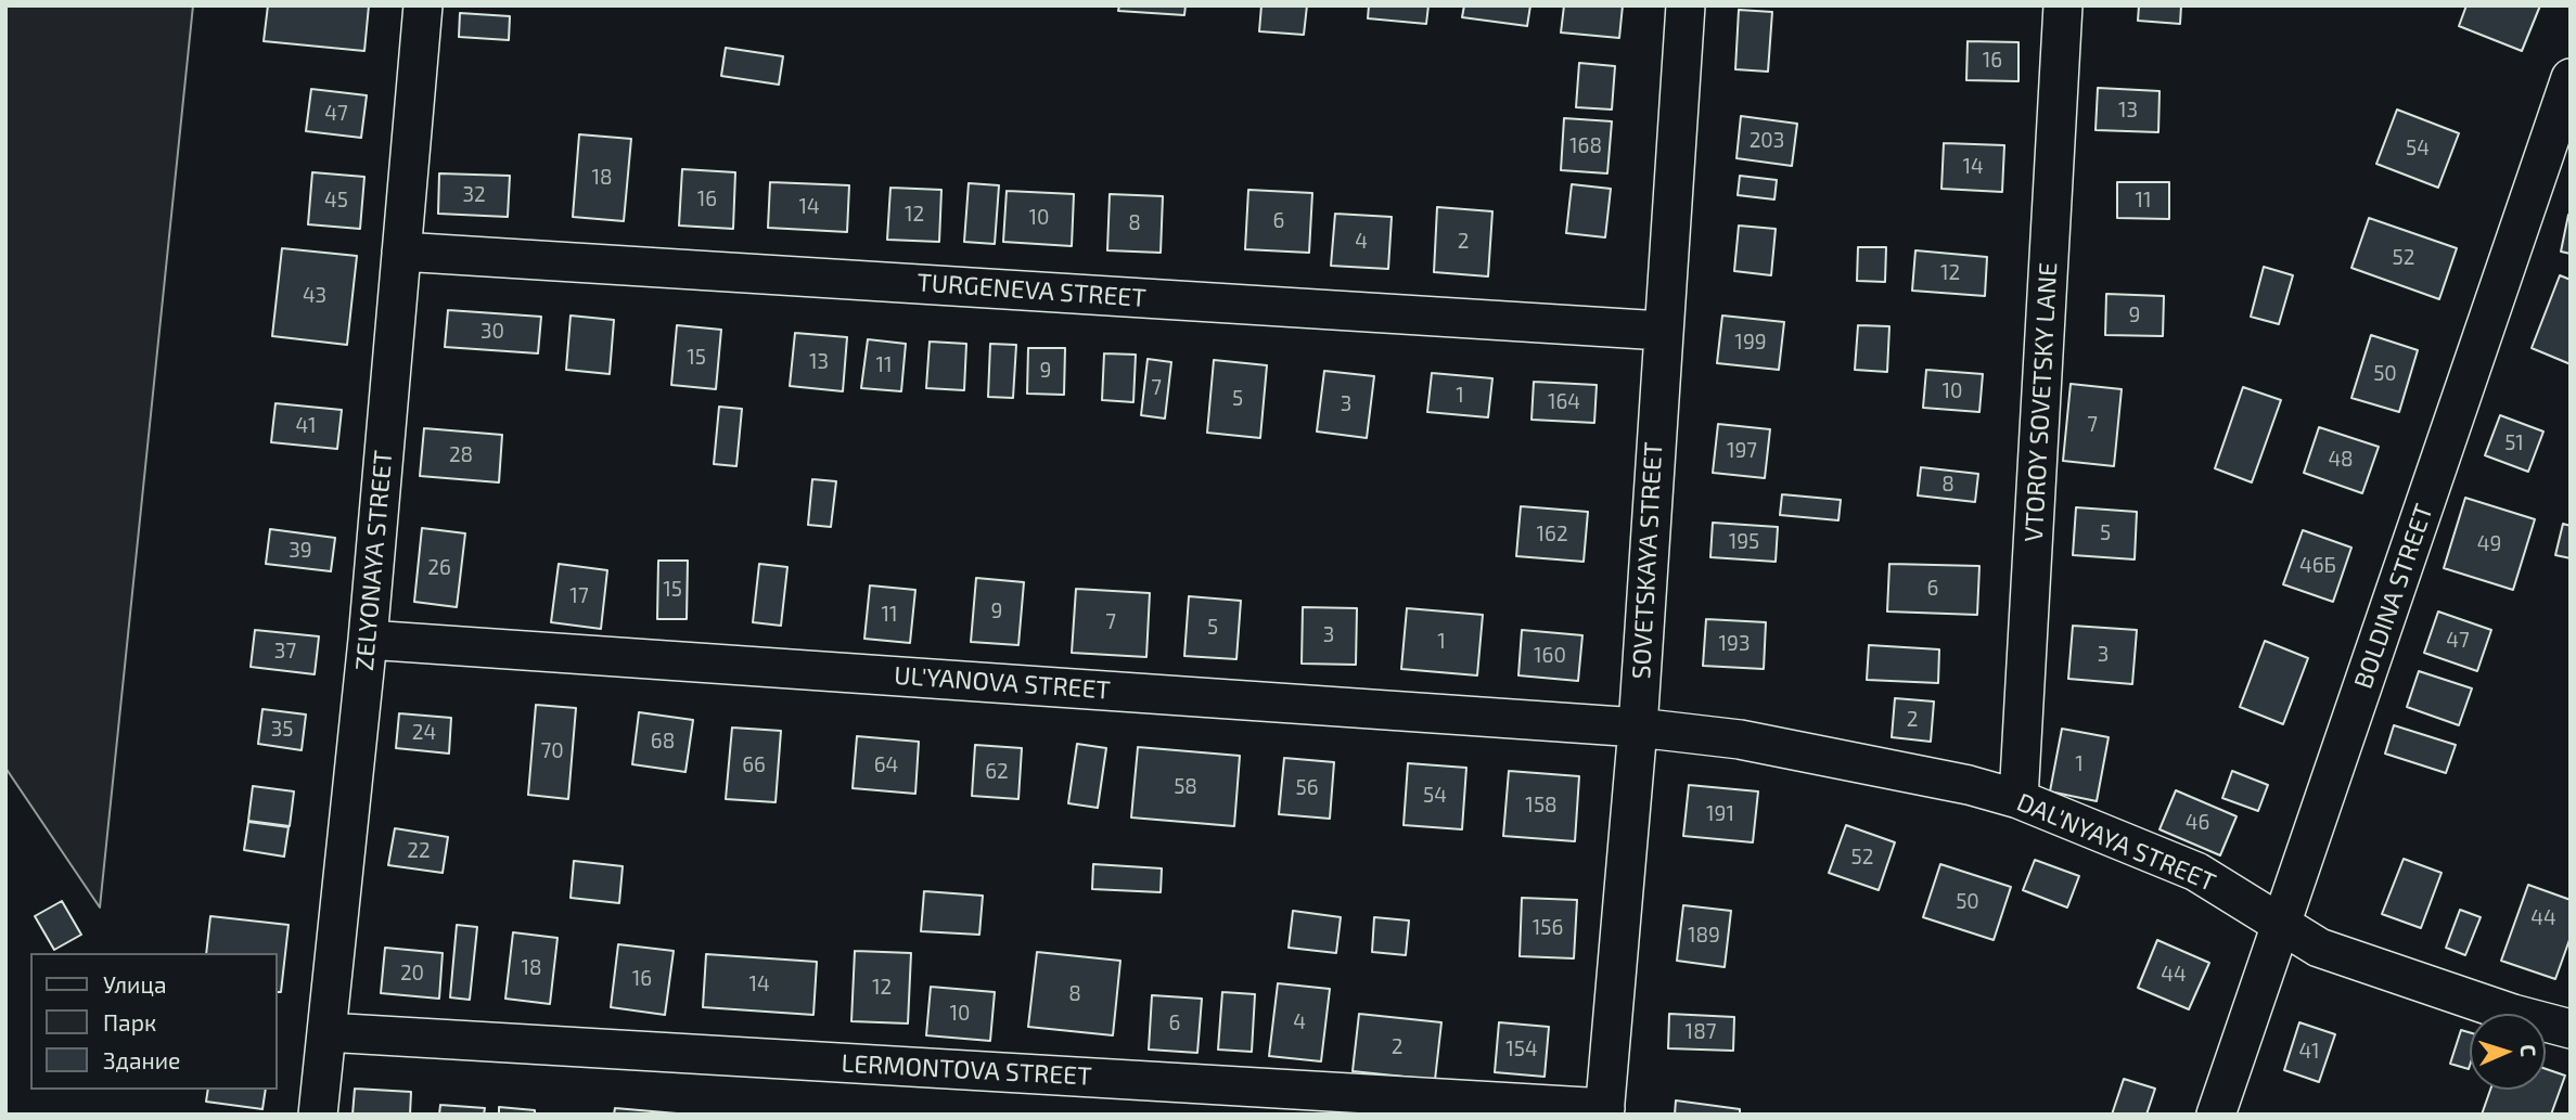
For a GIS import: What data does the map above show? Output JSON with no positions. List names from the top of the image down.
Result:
{
  "streets": {
    "street": [
      "TURGENEVA STREET",
      "VTOROY SOVETSKY LANE",
      "ZELYONAYA STREET",
      "SOVETSKAYA STREET",
      "BOLDINA STREET",
      "UL'YANOVA STREET",
      "DAL'NYAYA STREET",
      "LERMONTOVA STREET"
    ]
  },
  "crossings": [
    ["TURGENEVA STREET", "ZELYONAYA STREET"],
    ["TURGENEVA STREET", "SOVETSKAYA STREET"],
    ["VTOROY SOVETSKY LANE", "DAL'NYAYA STREET"],
    ["ZELYONAYA STREET", "UL'YANOVA STREET"],
    ["ZELYONAYA STREET", "LERMONTOVA STREET"],
    ["SOVETSKAYA STREET", "UL'YANOVA STREET"],
    ["SOVETSKAYA STREET", "DAL'NYAYA STREET"],
    ["SOVETSKAYA STREET", "LERMONTOVA STREET"],
    ["BOLDINA STREET", "DAL'NYAYA STREET"],
    ["UL'YANOVA STREET", "DAL'NYAYA STREET"]
  ],
  "house_numbers": [
    "16",
    "13",
    "47",
    "203",
    "168",
    "54",
    "14",
    "18",
    "32",
    "16",
    "45",
    "11",
    "14",
    "12",
    "10",
    "6",
    "8",
    "4",
    "2",
    "52",
    "12",
    "43",
    "9",
    "30",
    "199",
    "15",
    "13",
    "11",
    "9",
    "50",
    "7",
    "10",
    "1",
    "5",
    "164",
    "3",
    "7",
    "41",
    "51",
    "197",
    "28",
    "48",
    "8",
    "5",
    "162",
    "195",
    "49",
    "39",
    "46Б",
    "26",
    "6",
    "15",
    "17",
    "9",
    "11",
    "7",
    "5",
    "3",
    "47",
    "1",
    "193",
    "37",
    "3",
    "160",
    "2",
    "35",
    "24",
    "68",
    "70",
    "1",
    "66",
    "64",
    "62",
    "58",
    "56",
    "54",
    "158",
    "191",
    "46",
    "22",
    "52",
    "50",
    "44",
    "156",
    "189",
    "18",
    "20",
    "44",
    "16",
    "14",
    "12",
    "8",
    "10",
    "4",
    "6",
    "187",
    "2",
    "154",
    "41"
  ],
  "legend": ["Улица", "Парк", "Здание"],
  "north": "right"
}
